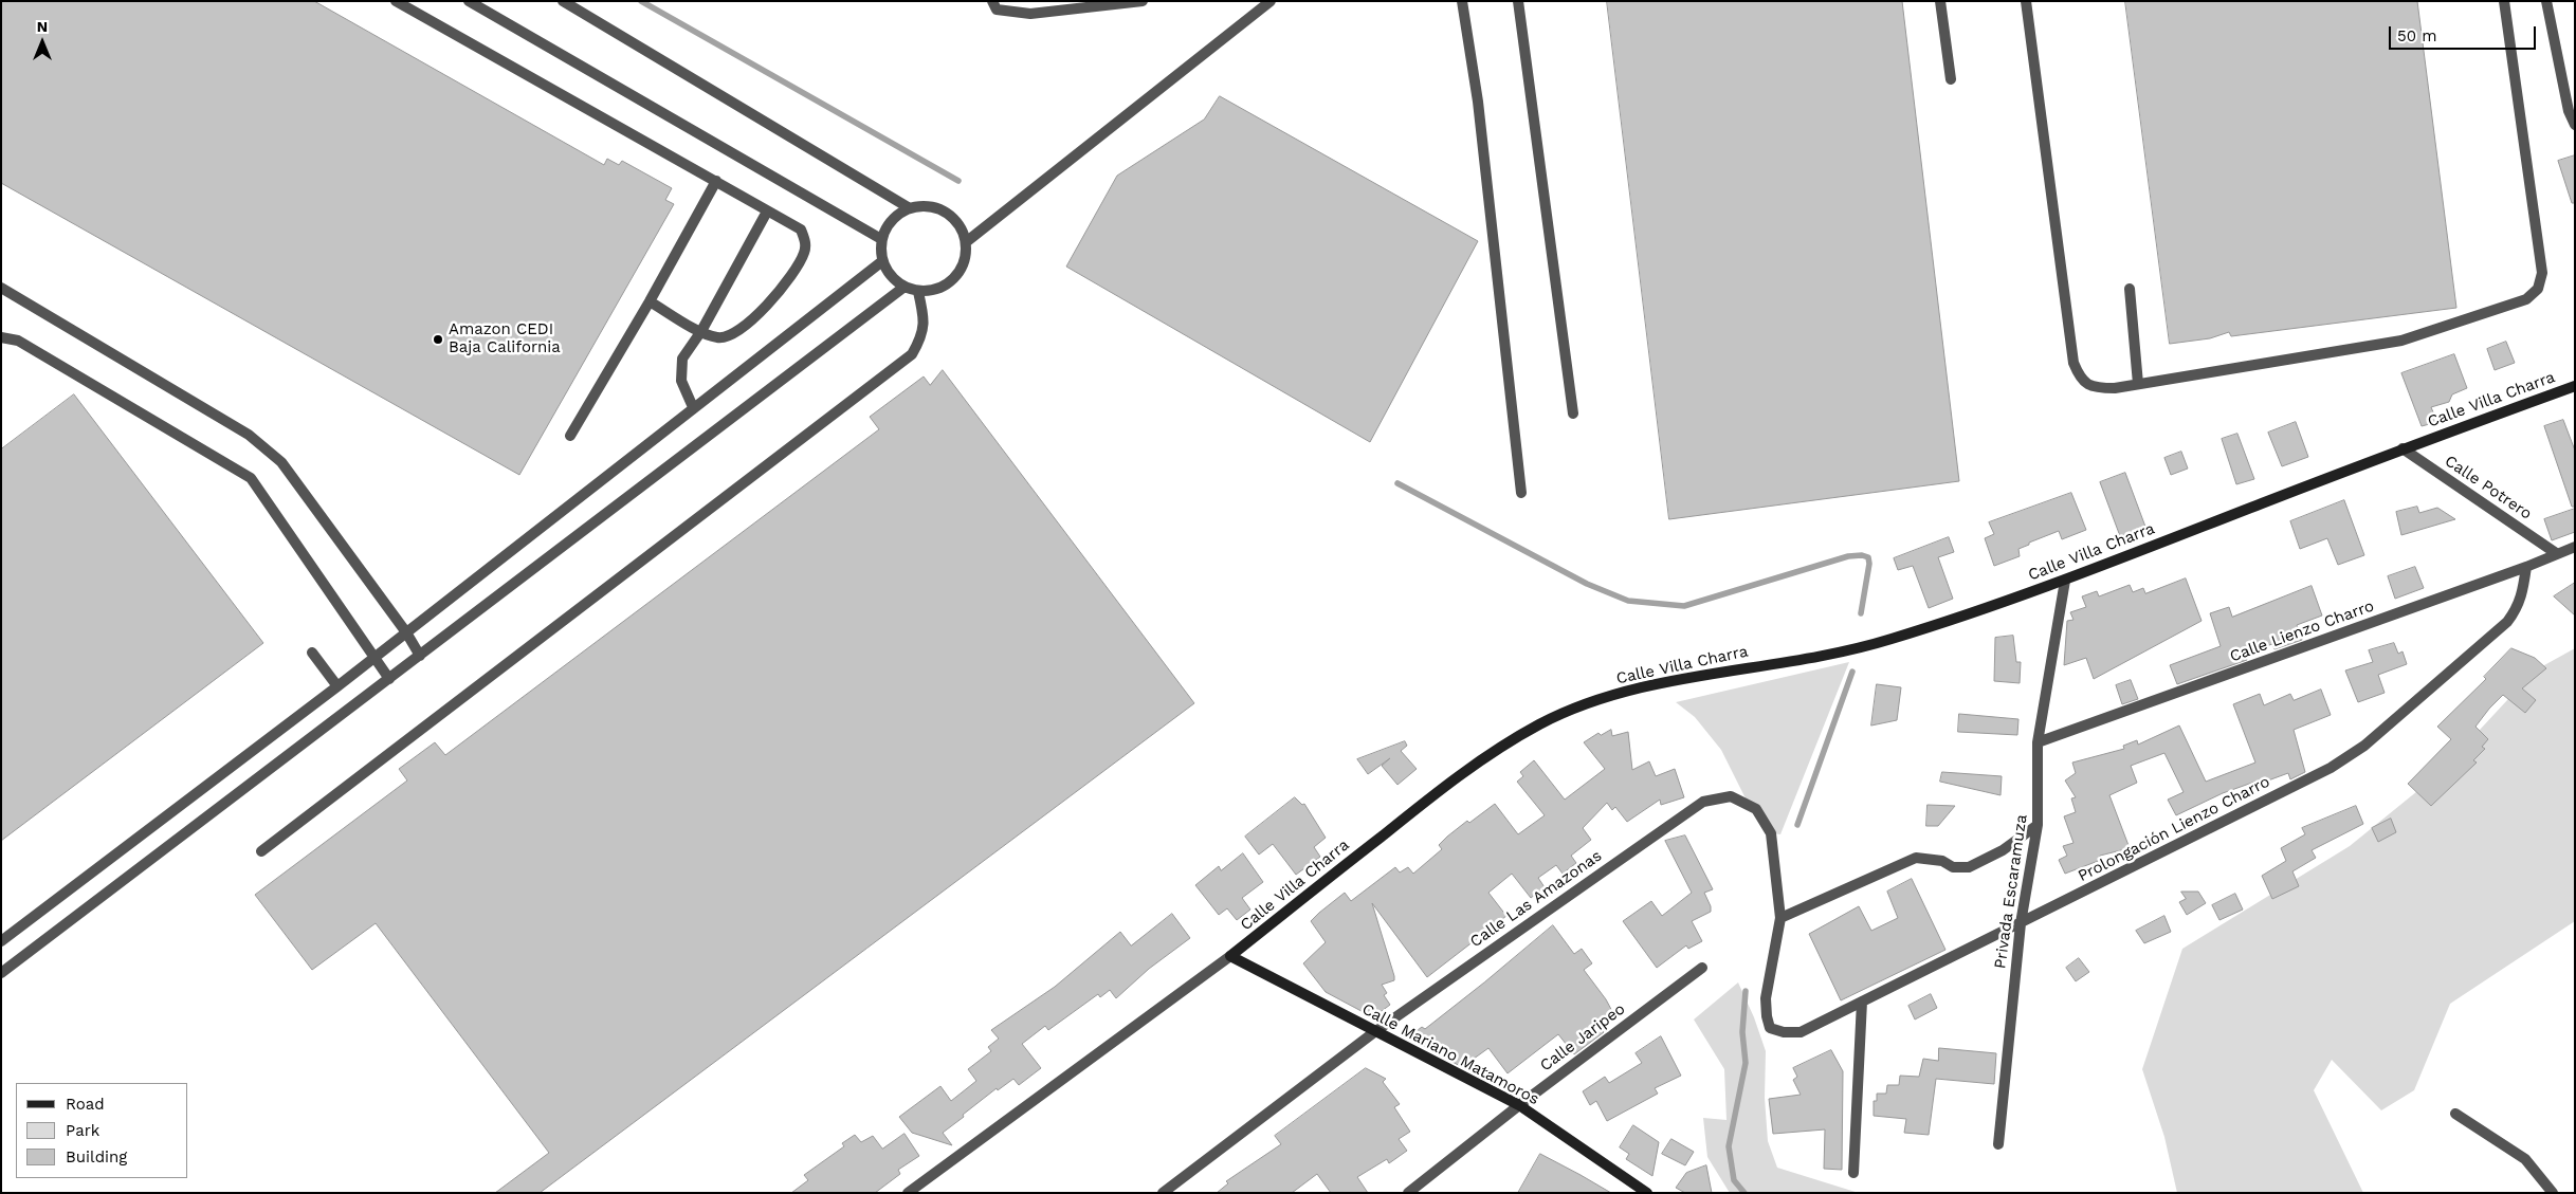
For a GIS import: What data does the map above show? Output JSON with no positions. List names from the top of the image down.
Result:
{
  "streets": {
    "street": [
      "Calle Villa Charra",
      "Calle Potrero",
      "Calle Lienzo Charro",
      "Prolongación Lienzo Charro",
      "Privada Escaramuza",
      "Calle Las Amazonas",
      "Calle Jaripeo",
      "Calle Mariano Matamoros"
    ]
  },
  "crossings": [
    ["Calle Villa Charra", "Calle Potrero"],
    ["Calle Villa Charra", "Privada Escaramuza"],
    ["Calle Villa Charra", "Calle Mariano Matamoros"],
    ["Calle Potrero", "Calle Lienzo Charro"],
    ["Calle Lienzo Charro", "Prolongación Lienzo Charro"],
    ["Calle Lienzo Charro", "Privada Escaramuza"],
    ["Prolongación Lienzo Charro", "Privada Escaramuza"],
    ["Prolongación Lienzo Charro", "Calle Las Amazonas"],
    ["Calle Las Amazonas", "Calle Mariano Matamoros"],
    ["Calle Jaripeo", "Calle Mariano Matamoros"]
  ],
  "places": ["Amazon CEDI Baja California"],
  "legend": ["Road", "Park", "Building"],
  "scale_bar": "50 m",
  "north": "top"
}
